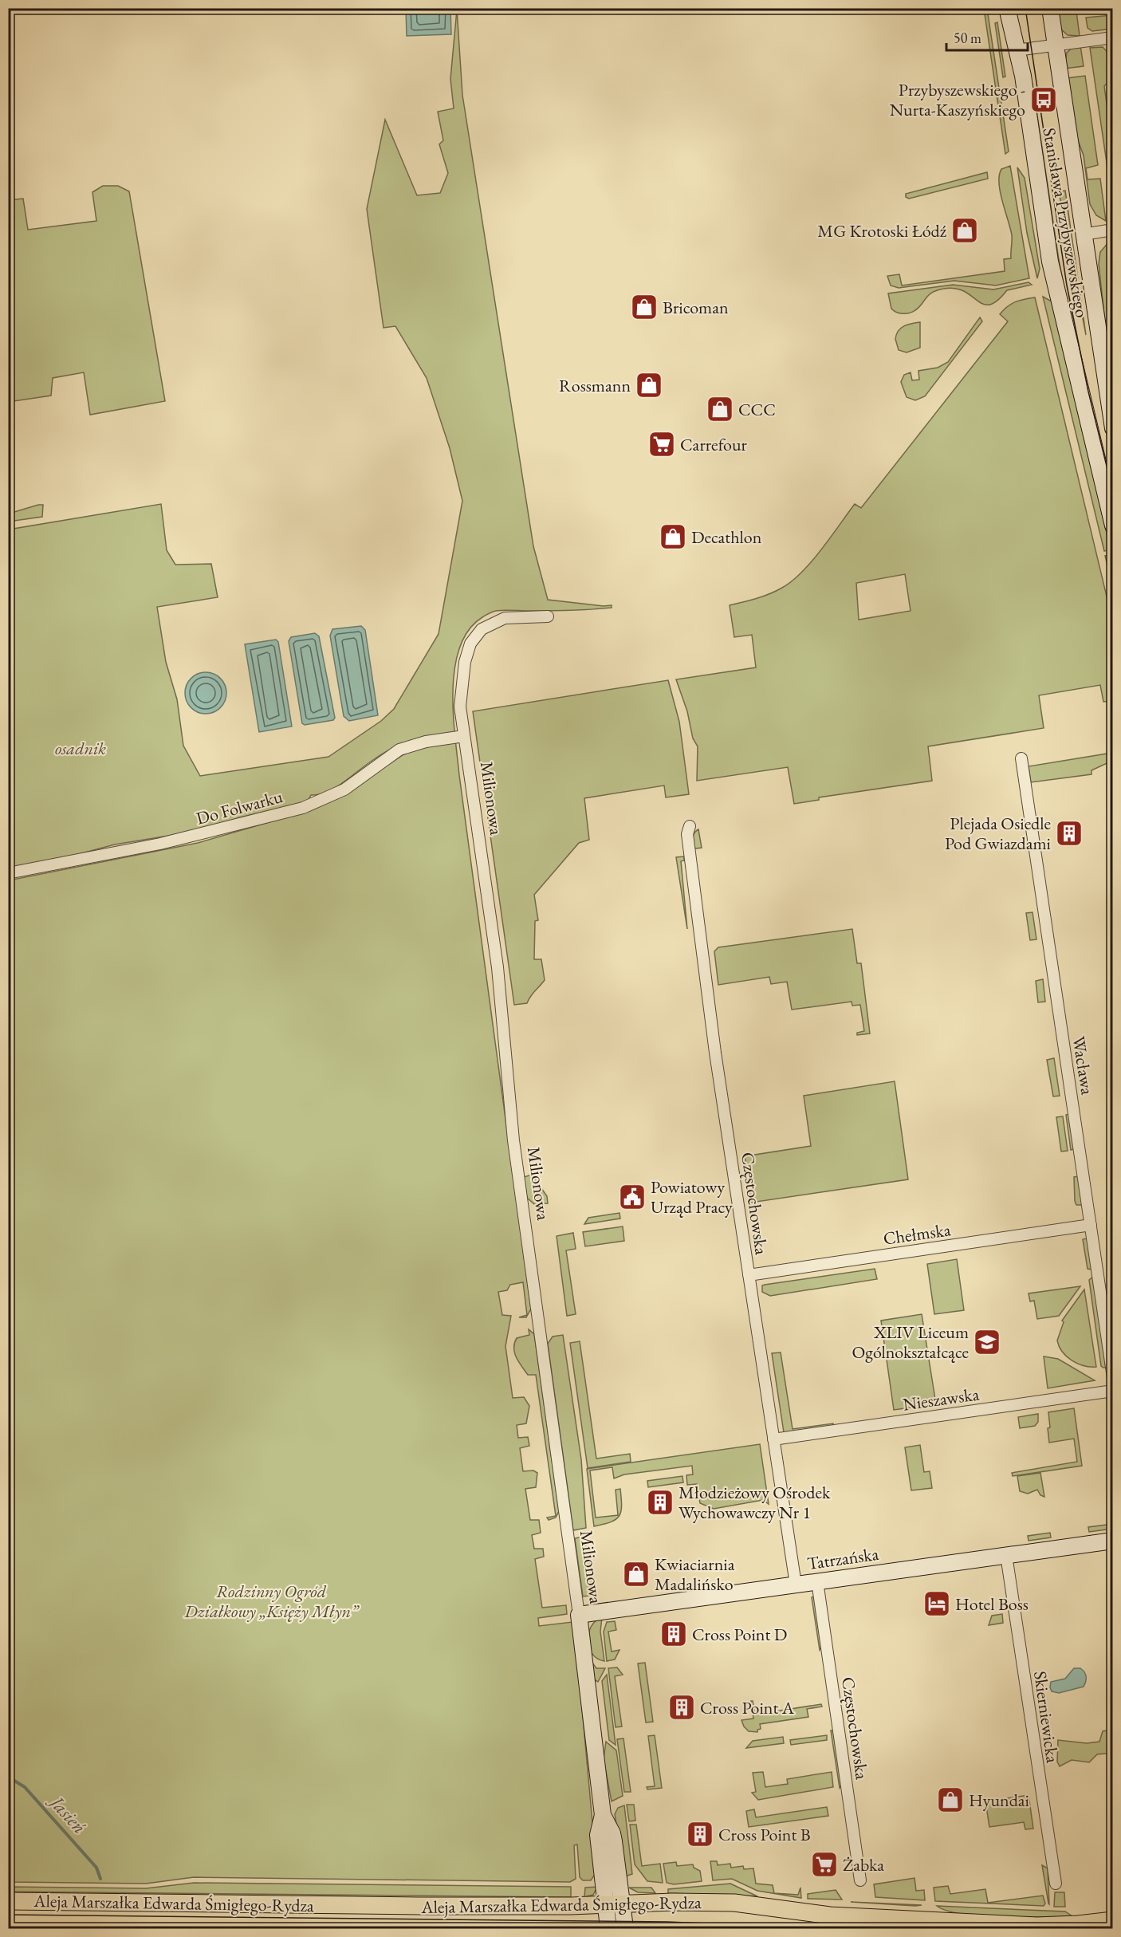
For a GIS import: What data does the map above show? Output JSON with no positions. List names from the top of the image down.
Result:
{
  "streets": {
    "main road": ["Aleja Marszałka Edwarda Śmigłego-Rydza"],
    "street": [
      "Stanisława Przybyszewskiego",
      "Milionowa",
      "Do Folwarku",
      "Wacława",
      "Częstochowska",
      "Chełmska",
      "Nieszawska",
      "Tatrzańska",
      "Skierniewicka"
    ]
  },
  "crossings": [
    ["Milionowa", "Do Folwarku"],
    ["Milionowa", "Tatrzańska"],
    ["Milionowa", "Aleja Marszałka Edwarda Śmigłego-Rydza"],
    ["Wacława", "Chełmska"],
    ["Częstochowska", "Chełmska"],
    ["Częstochowska", "Nieszawska"],
    ["Częstochowska", "Tatrzańska"],
    ["Tatrzańska", "Skierniewicka"]
  ],
  "water": ["Jasień"],
  "parks": ["osadnik", "Rodzinny Ogród Działkowy „Księży Młyn”"],
  "places": {
    "bus stop": ["Przybyszewskiego - Nurta-Kaszyńskiego"],
    "shop": [
      "MG Krotoski Łódź",
      "Bricoman",
      "Rossmann",
      "CCC",
      "Decathlon",
      "Kwiaciarnia Madalińsko",
      "Hyundai"
    ],
    "supermarket": ["Carrefour", "Żabka"],
    "building": [
      "Plejada Osiedle Pod Gwiazdami",
      "Młodzieżowy Ośrodek Wychowawczy Nr 1",
      "Cross Point D",
      "Cross Point A",
      "Cross Point B"
    ],
    "public building": ["Powiatowy Urząd Pracy"],
    "school or university": ["XLIV Liceum Ogólnokształcące"],
    "hotel": ["Hotel Boss"]
  },
  "scale_bar": "50 m"
}
